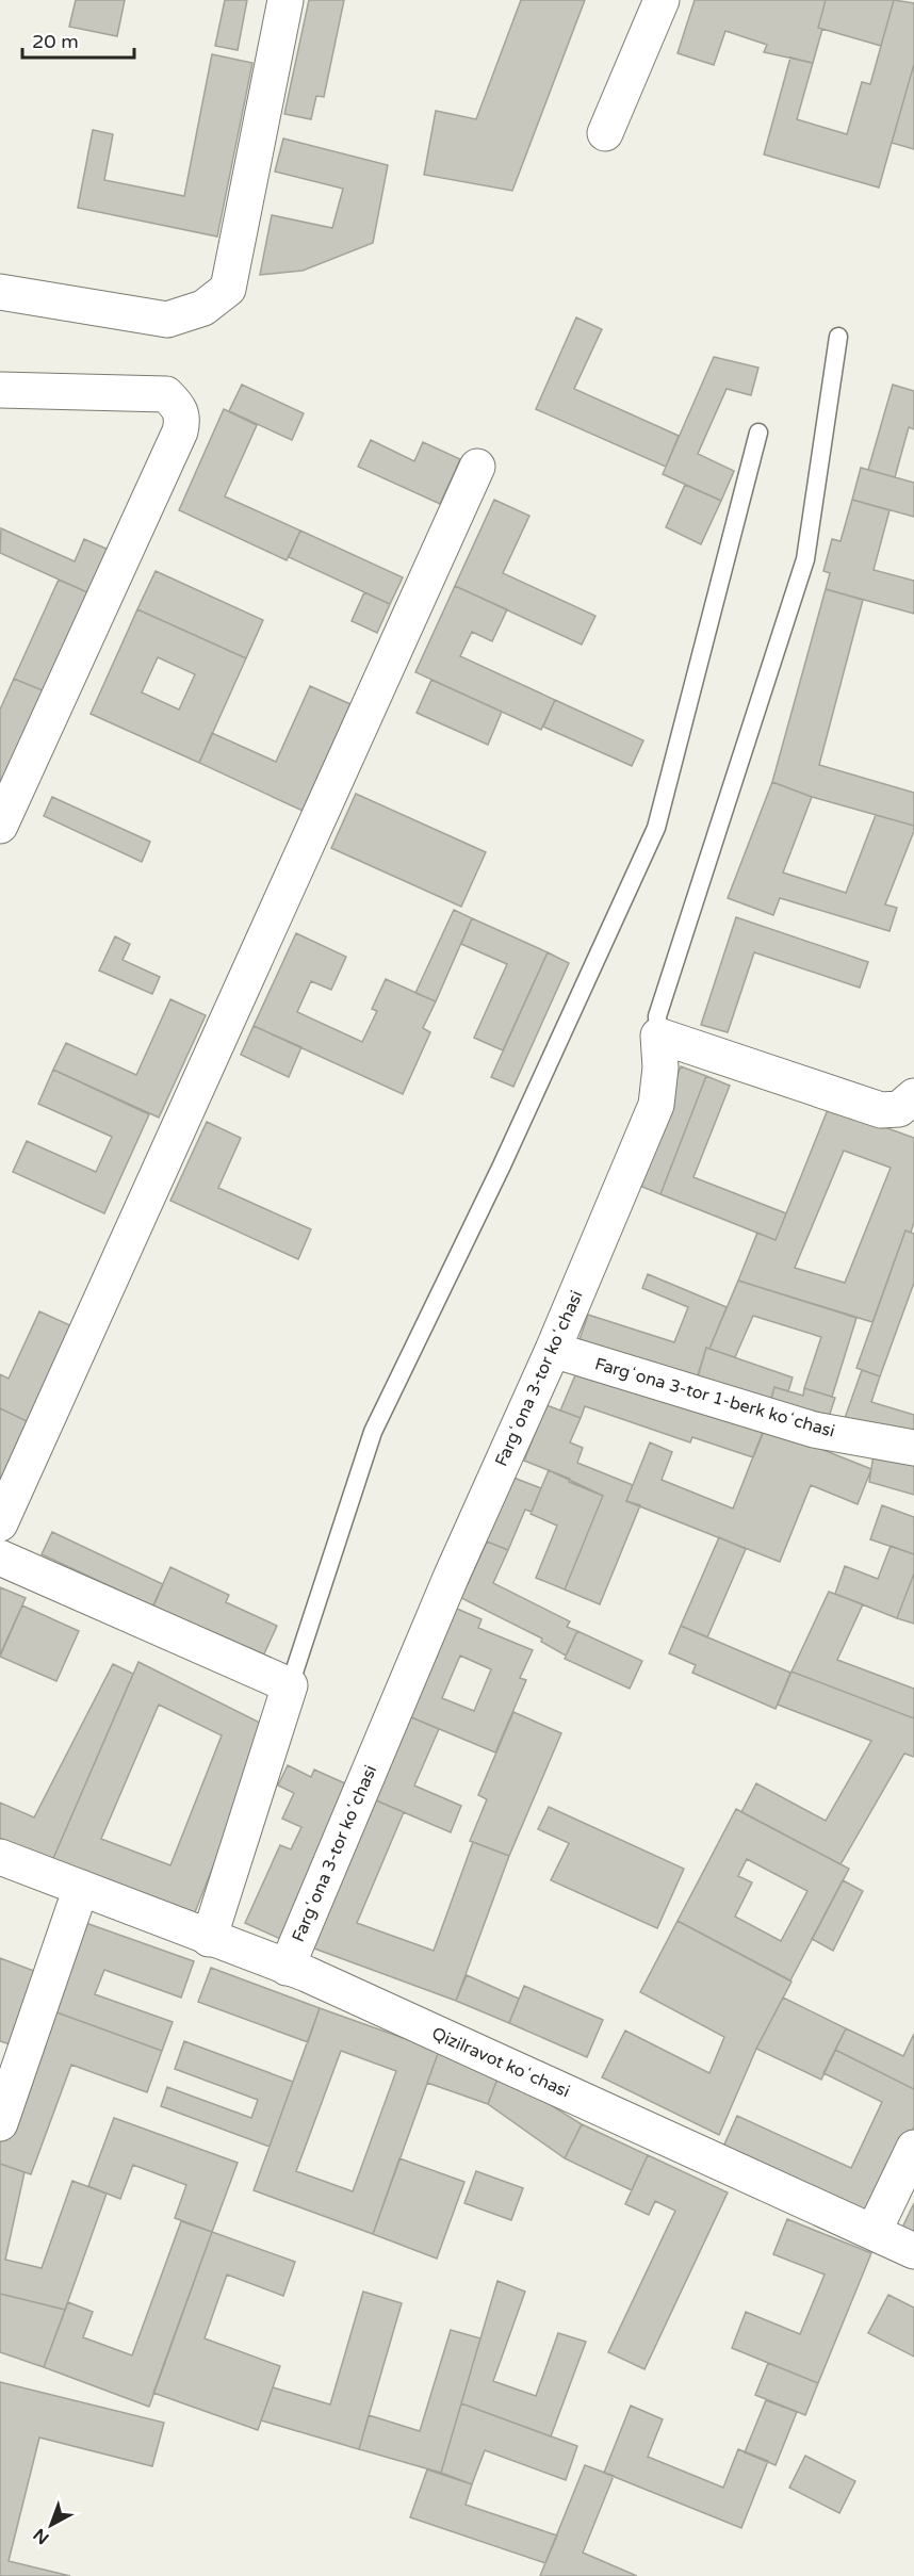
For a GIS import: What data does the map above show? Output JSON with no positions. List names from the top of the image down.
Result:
{
  "streets": {
    "street": ["Fargʻona 3-tor koʻchasi", "Fargʻona 3-tor 1-berk koʻchasi", "Qizilravot koʻchasi"]
  },
  "crossings": [
    ["Fargʻona 3-tor koʻchasi", "Fargʻona 3-tor 1-berk koʻchasi"],
    ["Fargʻona 3-tor koʻchasi", "Qizilravot koʻchasi"]
  ],
  "scale_bar": "20 m",
  "north": "bottom left"
}
